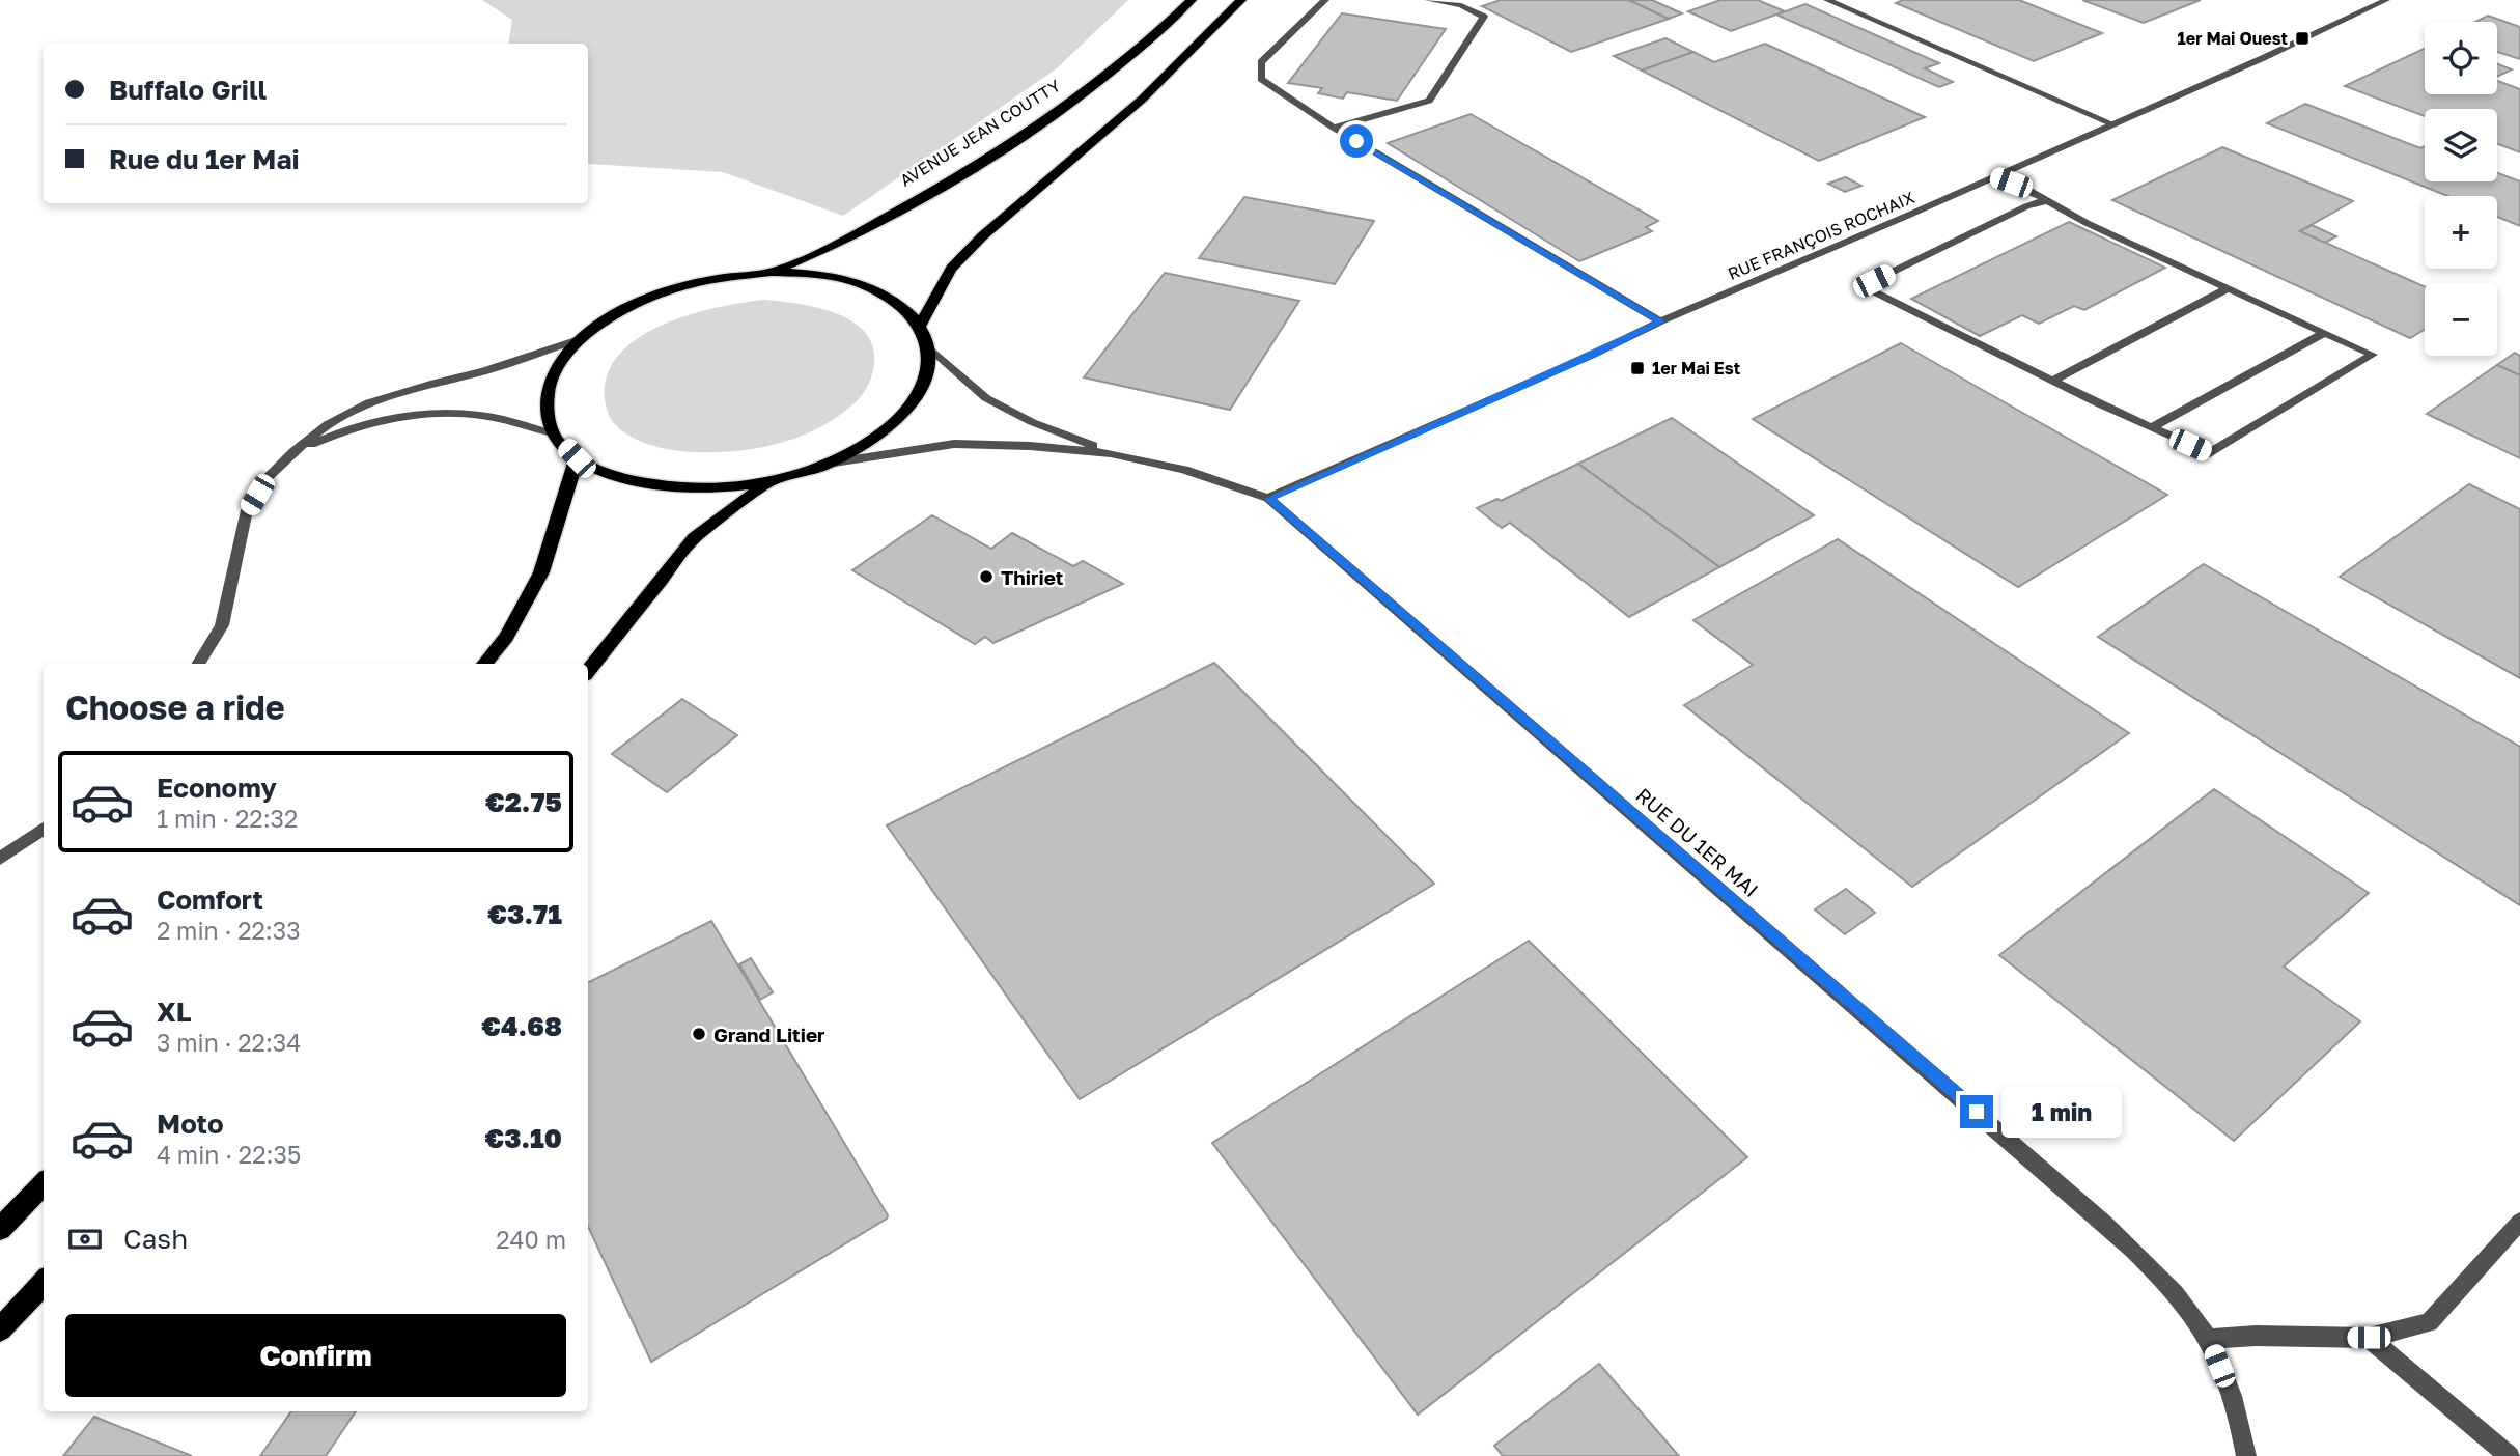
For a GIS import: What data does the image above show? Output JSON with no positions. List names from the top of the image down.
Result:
{
  "streets": {
    "main road": ["AVENUE JEAN COUTTY"],
    "street": ["RUE FRANÇOIS ROCHAIX", "RUE DU 1ER MAI"]
  },
  "crossings": [
    ["RUE FRANÇOIS ROCHAIX", "RUE DU 1ER MAI"]
  ],
  "places": {
    "transit": ["1er Mai Ouest", "1er Mai Est"],
    "other": ["Thiriet", "Grand Litier"]
  },
  "page": {
    "map_buttons": ["+", "−"],
    "banner": ["Buffalo Grill", "Rue du 1er Mai"],
    "heading": "Choose a ride",
    "list": [
      {
        "name": "Economy",
        "note": "1 min · 22:32",
        "value": "€2.75"
      },
      {
        "name": "Comfort",
        "note": "2 min · 22:33",
        "value": "€3.71"
      },
      {
        "name": "XL",
        "note": "3 min · 22:34",
        "value": "€4.68"
      },
      {
        "name": "Moto",
        "note": "4 min · 22:35",
        "value": "€3.10"
      }
    ],
    "bubble": "1 min",
    "pay": ["Cash", "240 m"],
    "buttons": "Confirm"
  }
}
